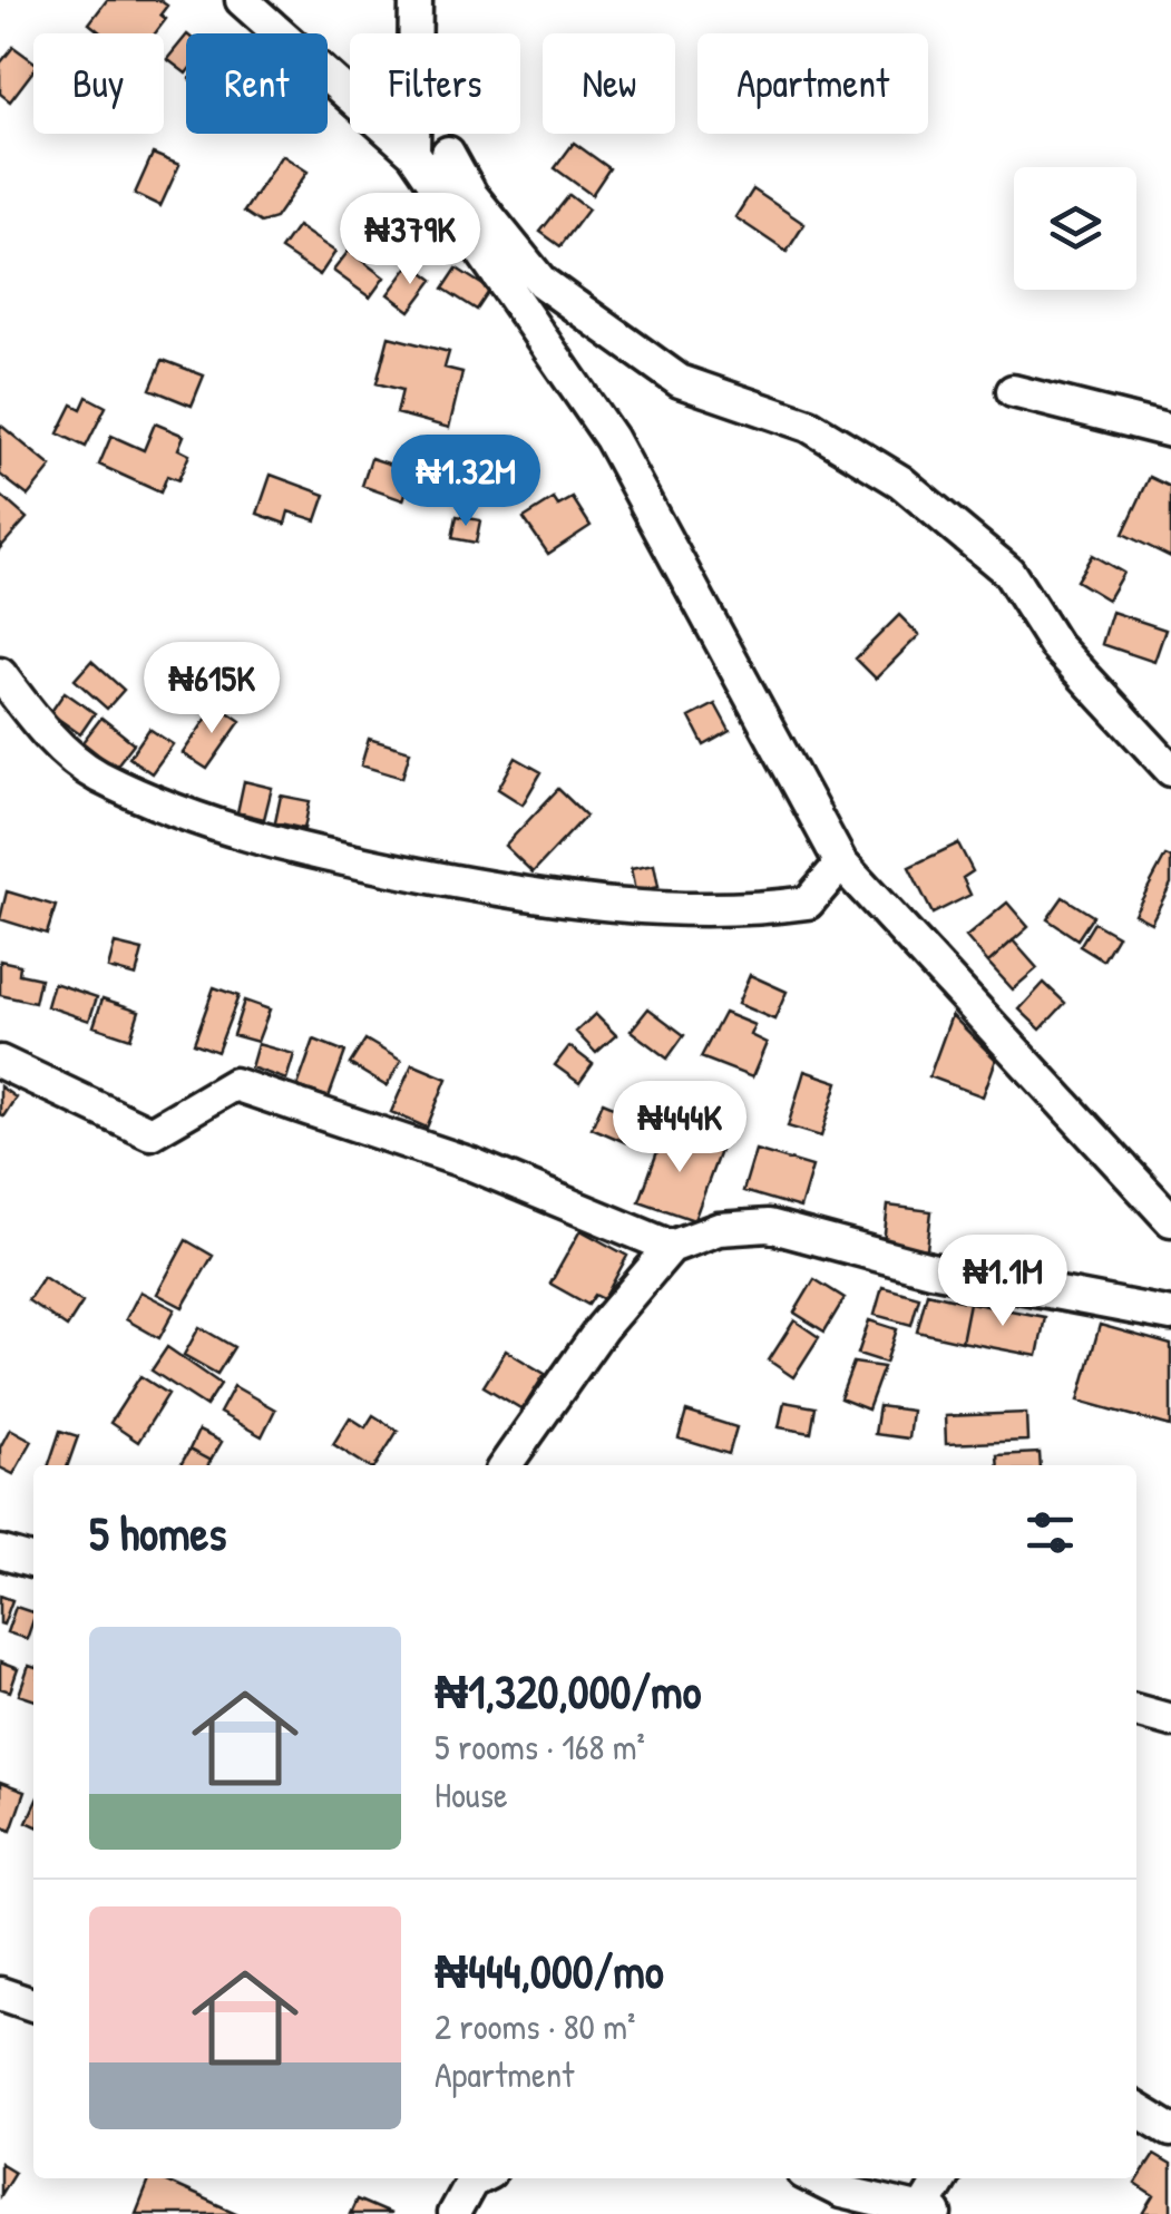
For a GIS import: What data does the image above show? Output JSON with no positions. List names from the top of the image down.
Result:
{
  "page": {
    "chip": [
      "Buy",
      "Rent",
      "Filters",
      "New",
      "Apartment"
    ],
    "price": [
      "₦379K",
      "₦1.32M",
      "₦615K",
      "₦444K",
      "₦1.1M"
    ],
    "heading": "5 homes",
    "list": [
      {
        "name": "₦1,320,000/mo",
        "note": "5 rooms · 168 m² · House"
      },
      {
        "name": "₦444,000/mo",
        "note": "2 rooms · 80 m² · Apartment"
      }
    ]
  }
}
